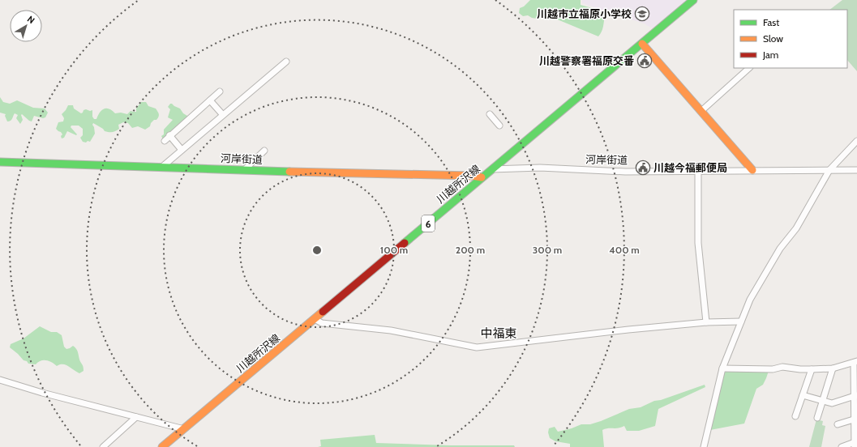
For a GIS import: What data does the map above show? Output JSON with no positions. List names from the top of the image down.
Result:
{
  "streets": {
    "main road": ["河岸街道", "川越所沢線", "6"]
  },
  "crossings": [
    ["河岸街道", "川越所沢線"]
  ],
  "districts": ["中福東"],
  "places": {
    "school or university": ["川越市立福原小学校"],
    "public building": ["川越警察署福原交番", "川越今福郵便局"]
  },
  "legend": ["Fast", "Slow", "Jam"],
  "north": "top right",
  "rings": [
    "100 m",
    "200 m",
    "300 m",
    "400 m"
  ]
}
